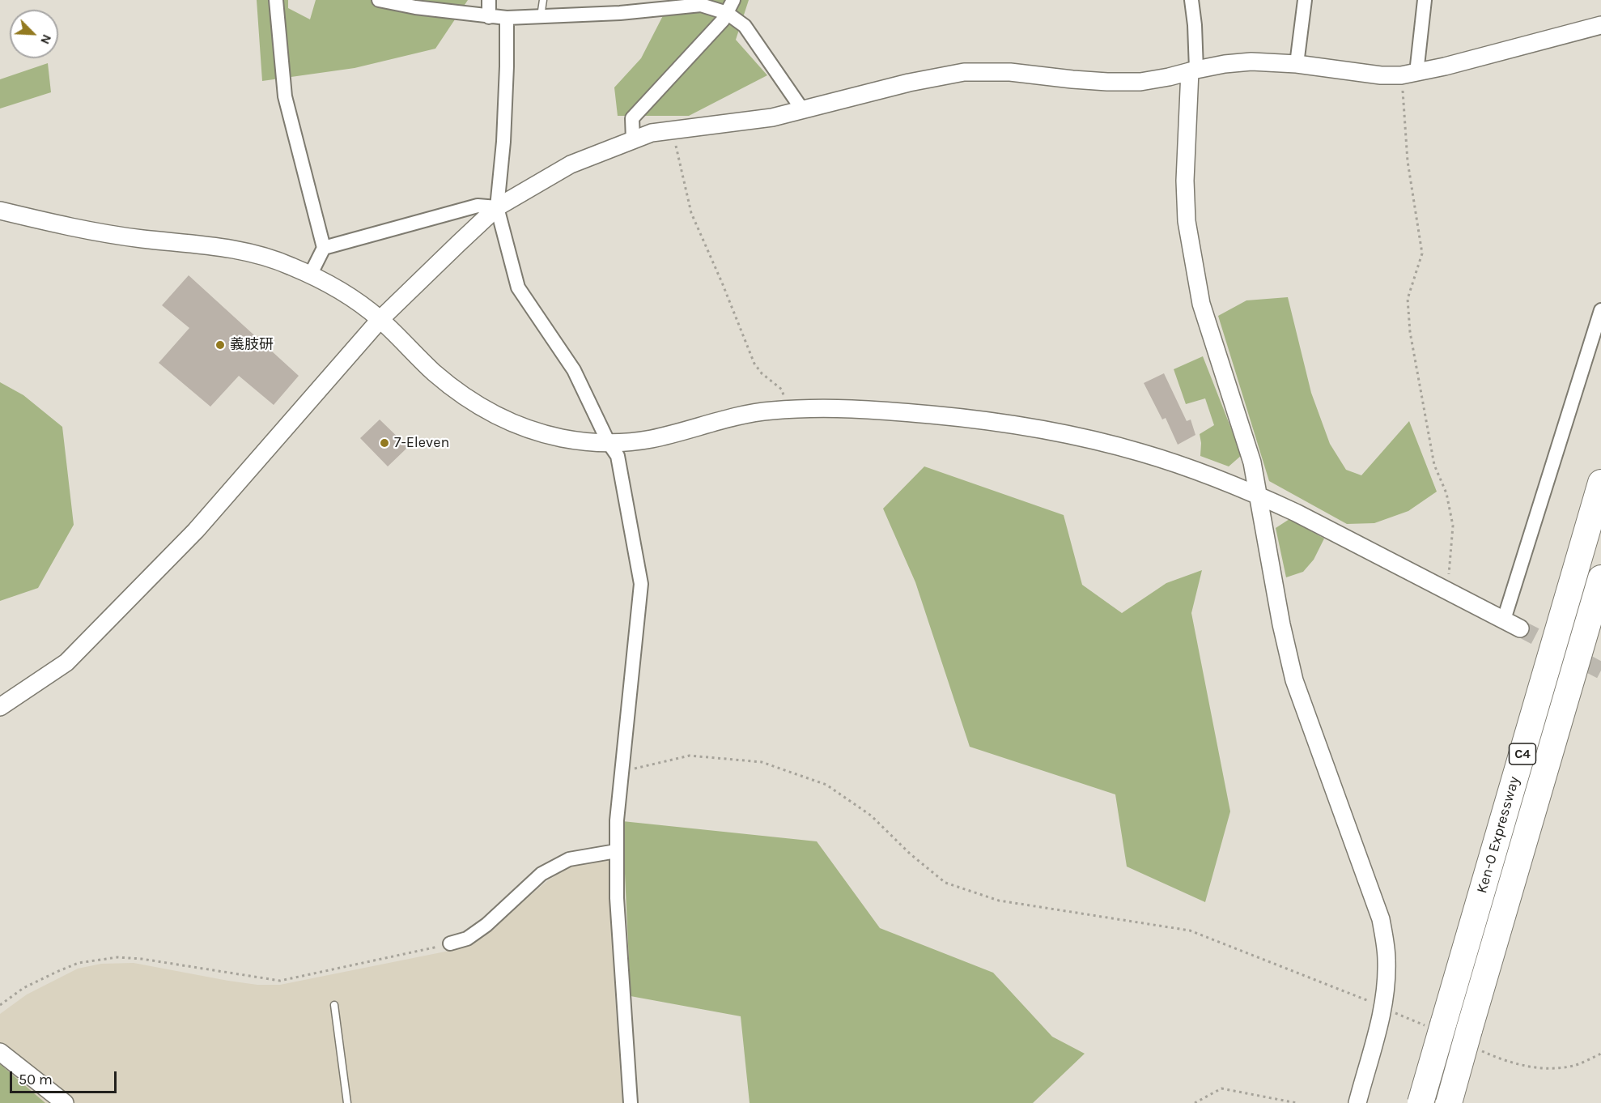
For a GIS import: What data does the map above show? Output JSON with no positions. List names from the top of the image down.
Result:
{
  "streets": {
    "highway": ["C4", "Ken-O Expressway"]
  },
  "places": ["義肢研", "7-Eleven"],
  "scale_bar": "50 m",
  "north": "bottom right"
}
